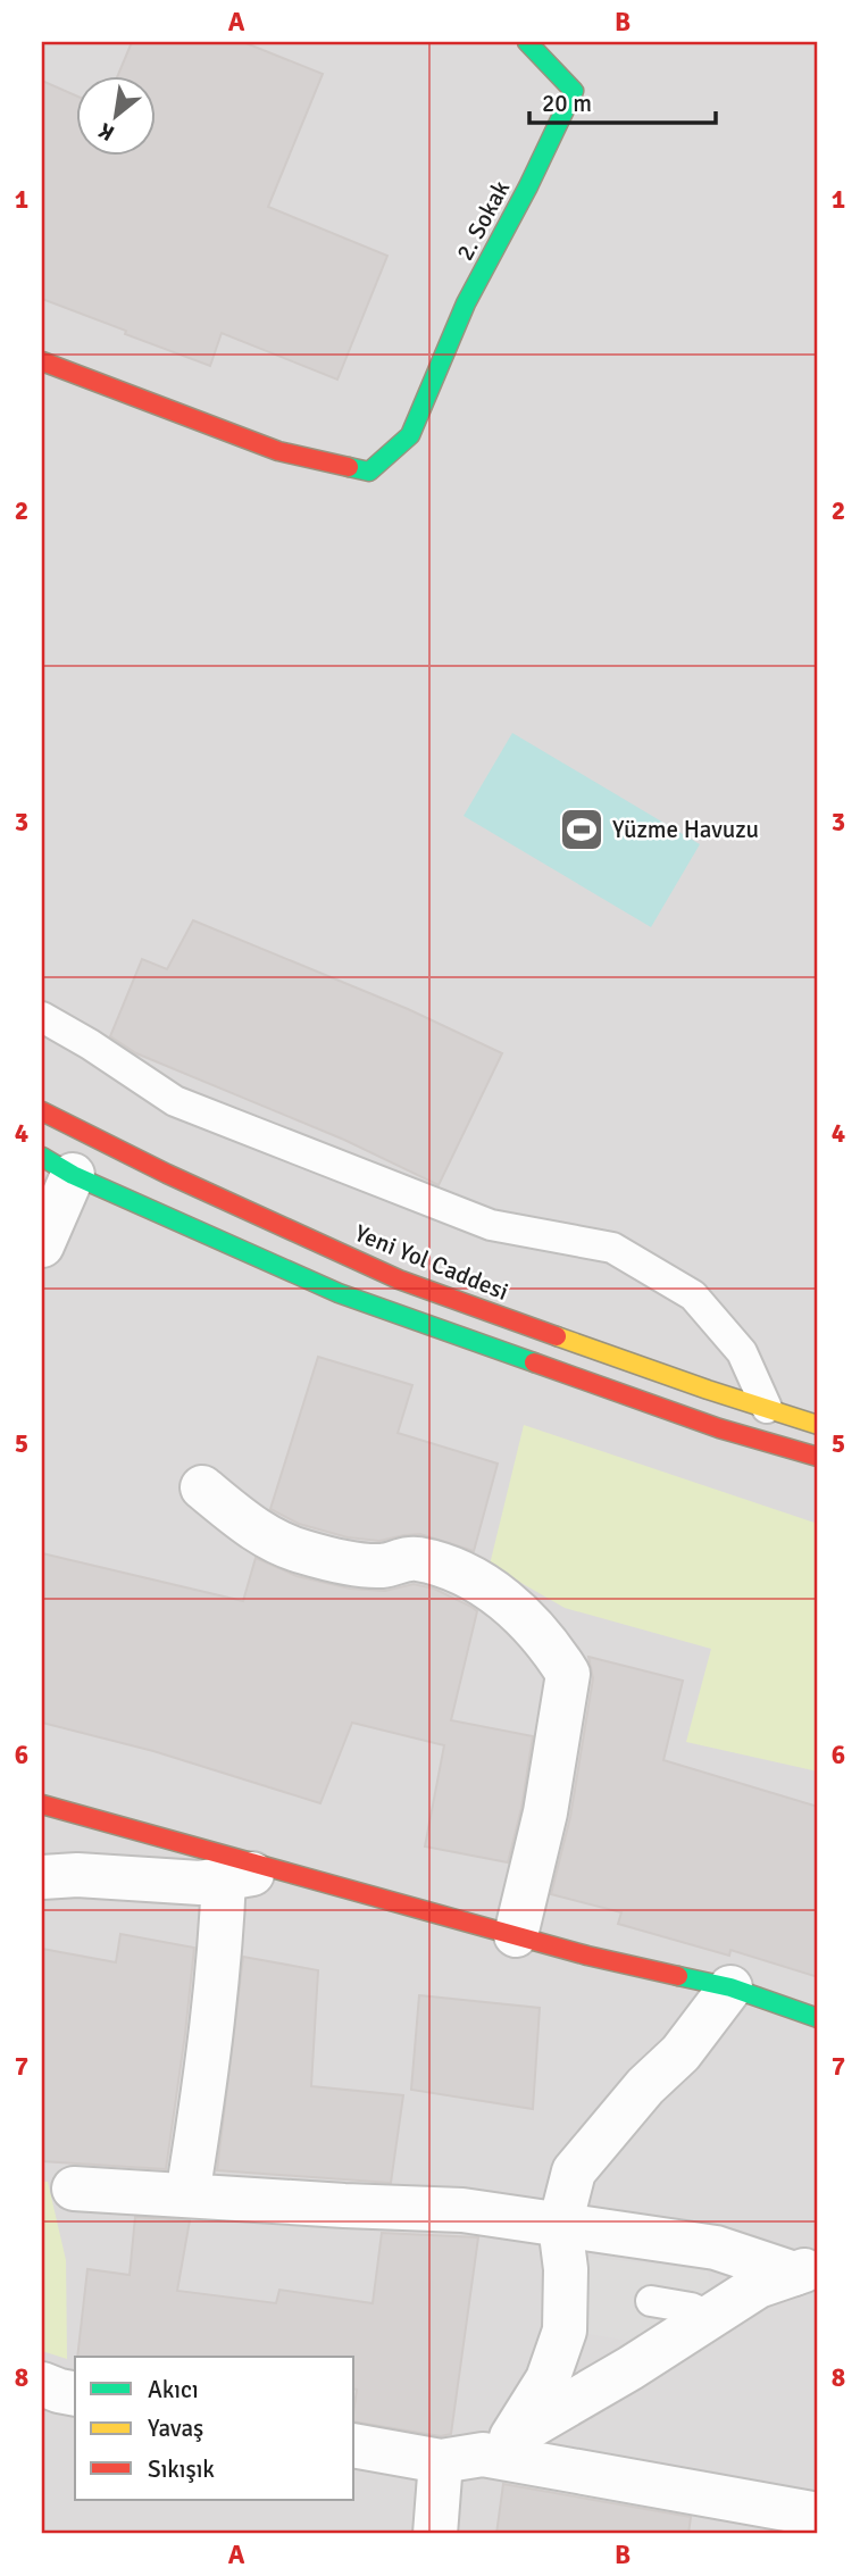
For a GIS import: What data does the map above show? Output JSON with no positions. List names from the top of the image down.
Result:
{
  "streets": {
    "street": ["2. Sokak", "Yeni Yol Caddesi"]
  },
  "places": {
    "sports": ["Yüzme Havuzu"]
  },
  "legend": ["Akıcı", "Yavaş", "Sıkışık"],
  "scale_bar": "20 m",
  "north": "bottom left",
  "grid": {
    "columns": ["A", "B"],
    "rows": [
      "1",
      "2",
      "3",
      "4",
      "5",
      "6",
      "7",
      "8"
    ]
  }
}
